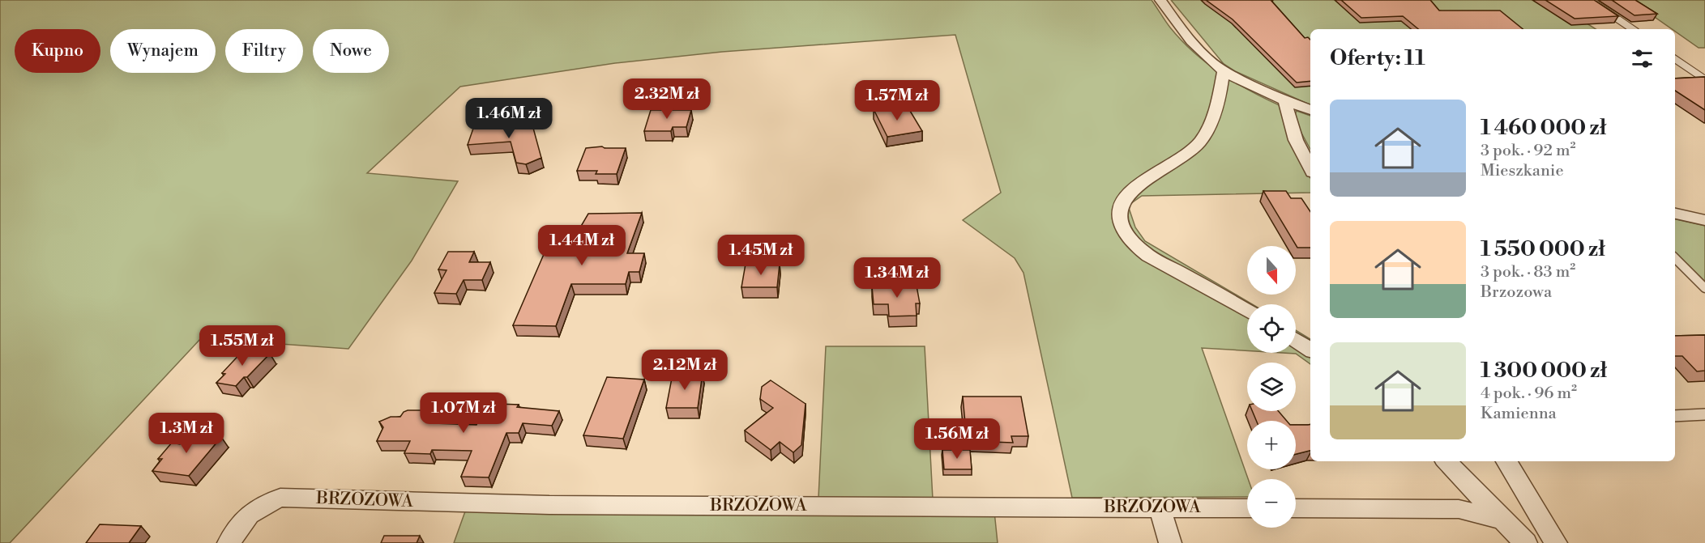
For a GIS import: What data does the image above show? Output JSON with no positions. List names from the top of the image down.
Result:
{
  "streets": {
    "street": ["BRZOZOWA"]
  },
  "north": "bottom",
  "page": {
    "chip": [
      "Kupno",
      "Wynajem",
      "Filtry",
      "Nowe"
    ],
    "heading": "Oferty: 11",
    "price": [
      "2.32M zł",
      "1.57M zł",
      "1.46M zł",
      "1.44M zł",
      "1.45M zł",
      "1.34M zł",
      "1.55M zł",
      "2.12M zł",
      "1.07M zł",
      "1.3M zł",
      "1.56M zł"
    ],
    "list": [
      {
        "name": "1 460 000 zł",
        "note": "3 pok. · 92 m² · Mieszkanie"
      },
      {
        "name": "1 550 000 zł",
        "note": "3 pok. · 83 m² · Brzozowa"
      },
      {
        "name": "1 300 000 zł",
        "note": "4 pok. · 96 m² · Kamienna"
      }
    ],
    "map_buttons": ["+", "−"]
  }
}
